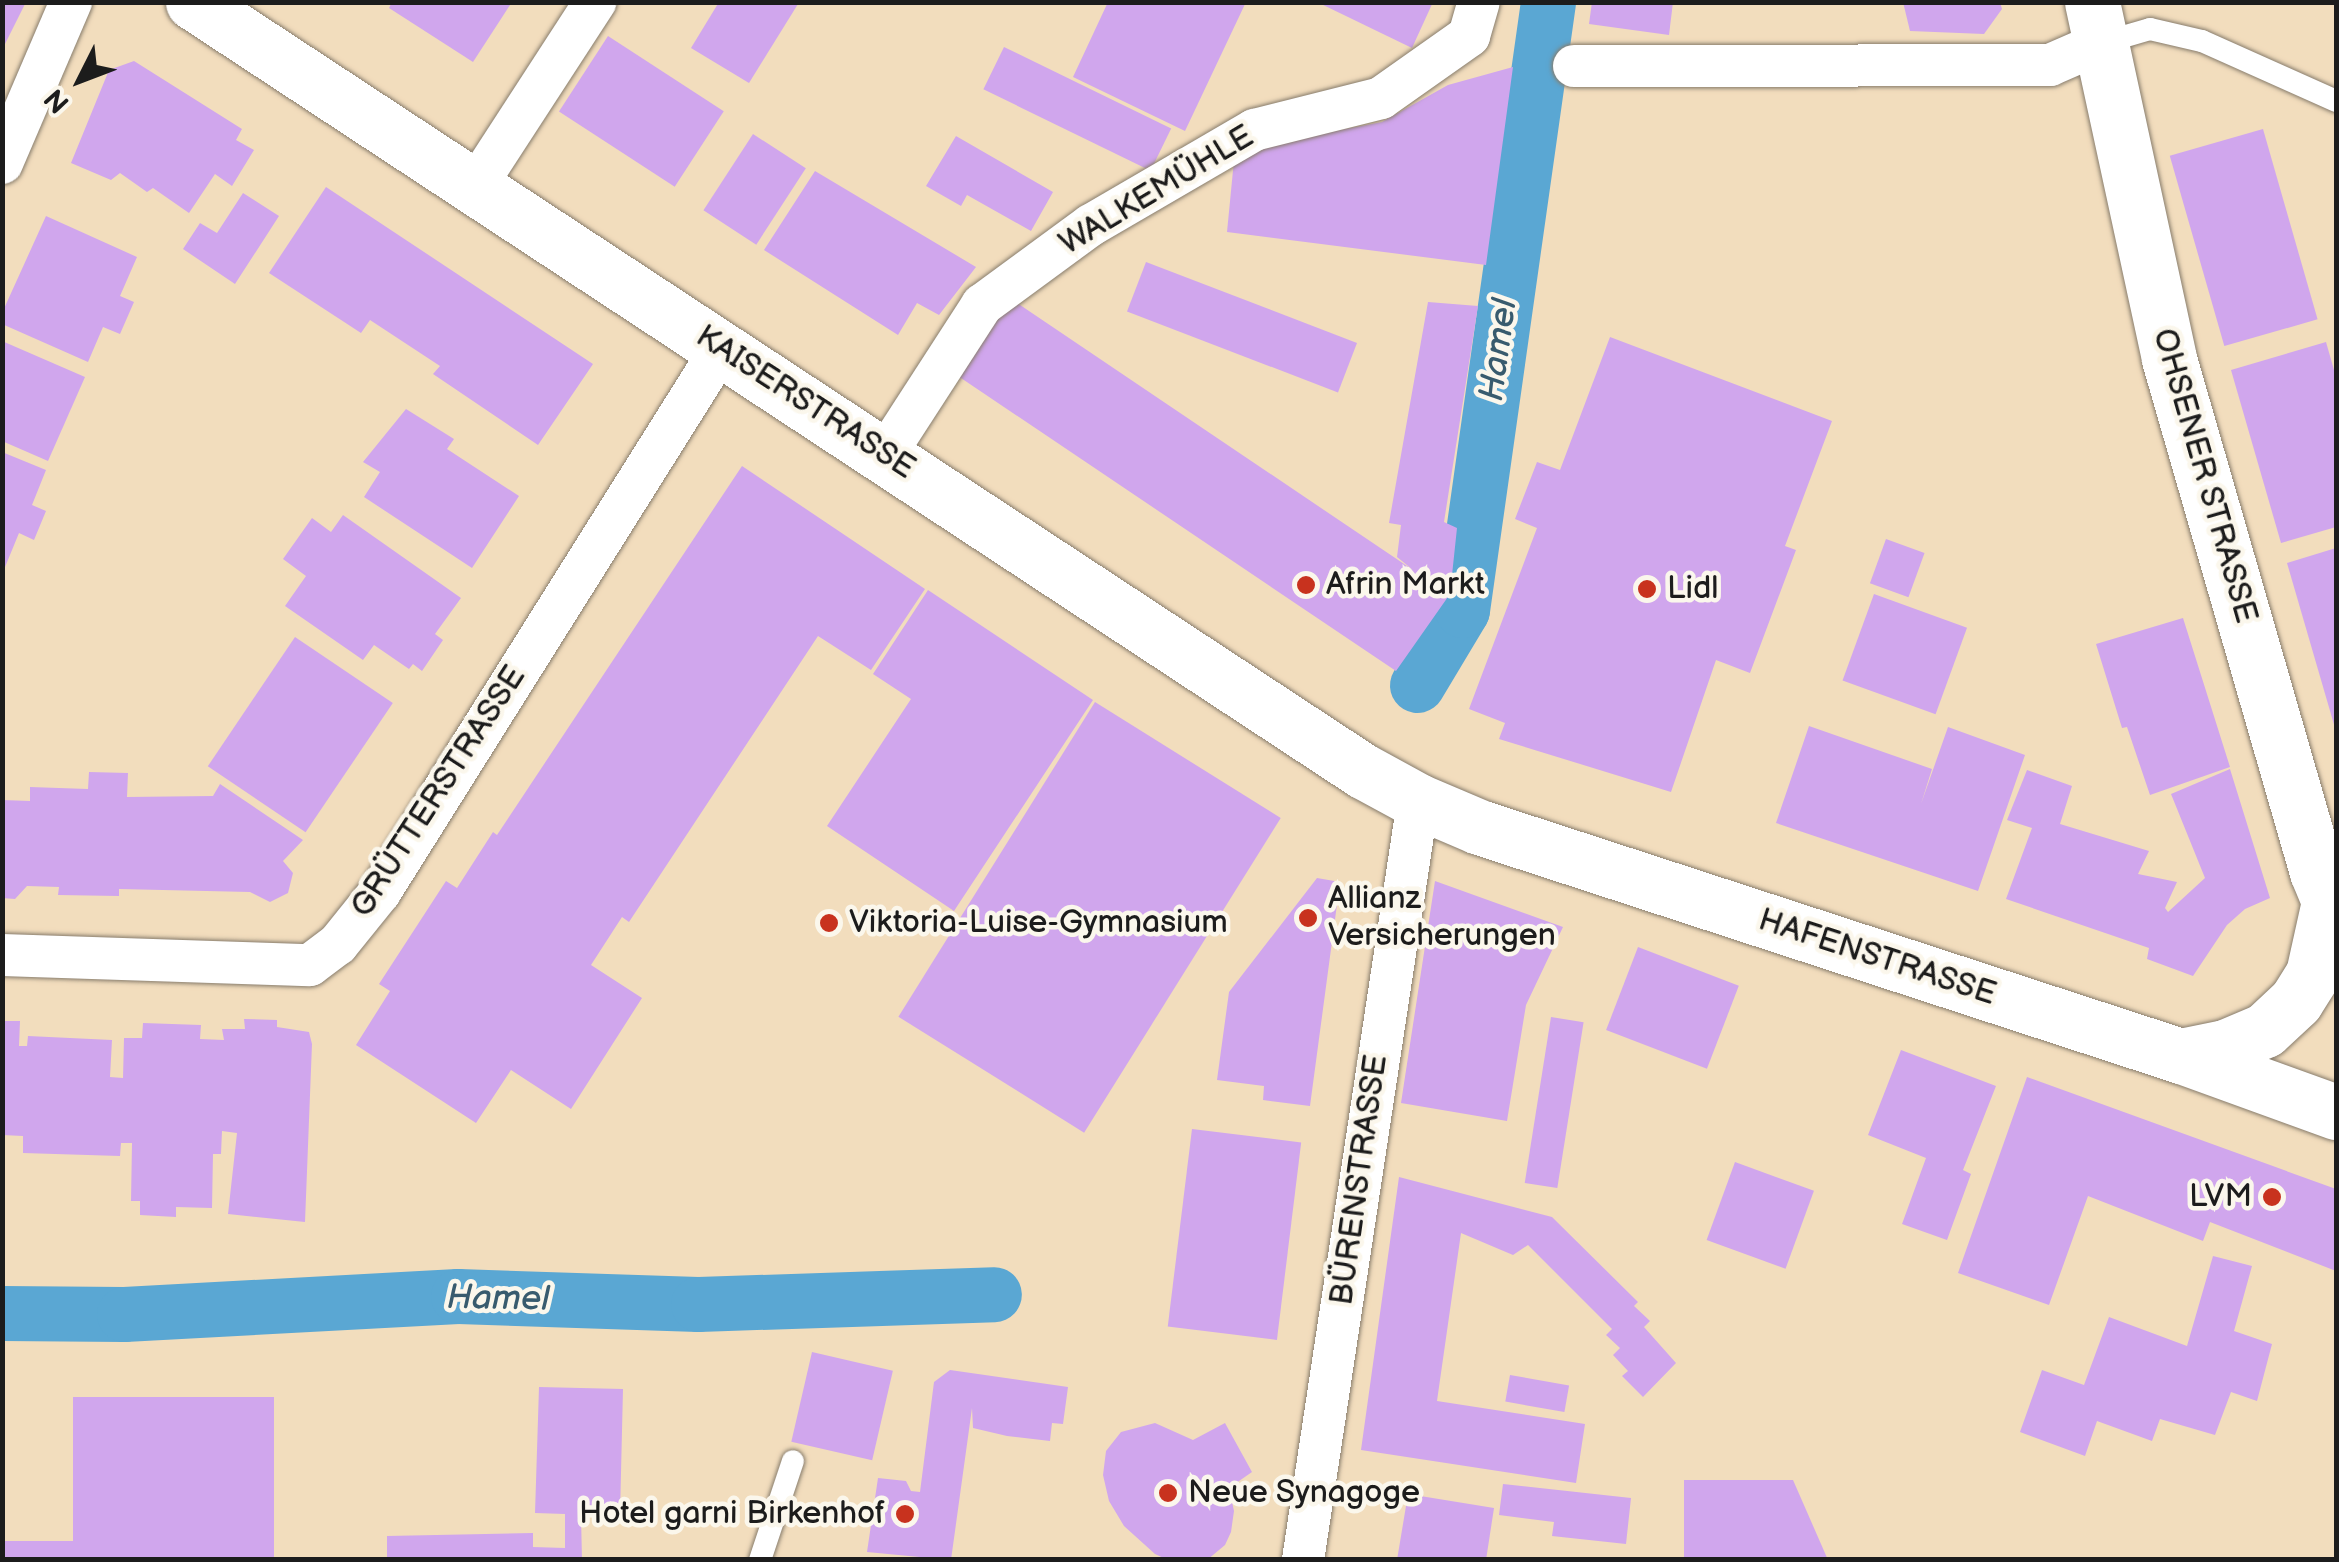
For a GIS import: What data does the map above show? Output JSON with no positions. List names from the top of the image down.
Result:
{
  "streets": {
    "main road": ["KAISERSTRASSE", "OHSENER STRASSE", "HAFENSTRASSE"],
    "street": ["WALKEMÜHLE", "GRÜTTERSTRASSE", "BÜRENSTRASSE"]
  },
  "crossings": [
    ["WALKEMÜHLE", "KAISERSTRASSE"],
    ["KAISERSTRASSE", "GRÜTTERSTRASSE"],
    ["KAISERSTRASSE", "HAFENSTRASSE"],
    ["KAISERSTRASSE", "BÜRENSTRASSE"],
    ["OHSENER STRASSE", "HAFENSTRASSE"],
    ["HAFENSTRASSE", "BÜRENSTRASSE"]
  ],
  "water": ["Hamel"],
  "places": [
    "Afrin Markt",
    "Lidl",
    "Allianz Versicherungen",
    "Viktoria-Luise-Gymnasium",
    "LVM",
    "Neue Synagoge",
    "Hotel garni Birkenhof"
  ],
  "north": "bottom left"
}
